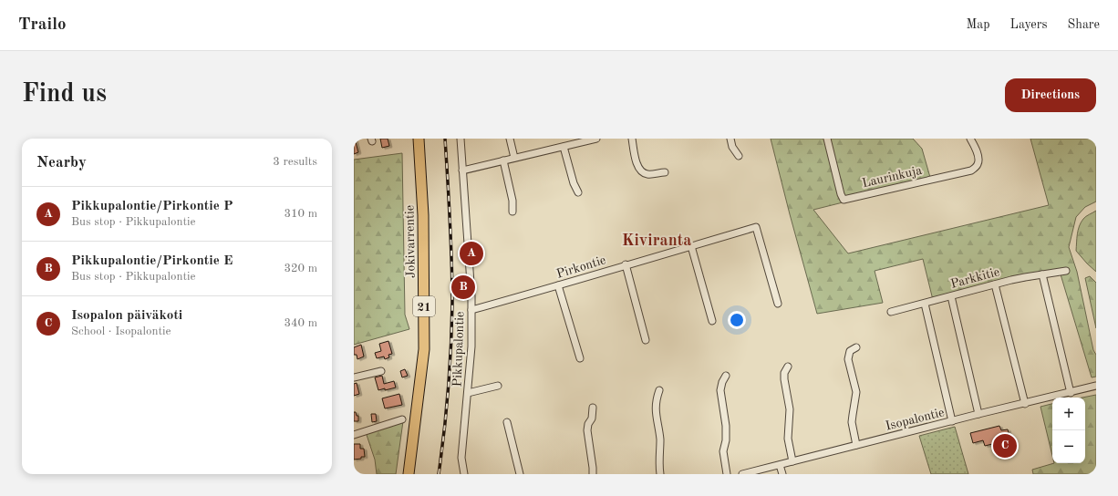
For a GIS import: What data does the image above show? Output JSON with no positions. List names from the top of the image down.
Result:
{
  "streets": {
    "highway": ["Jokivarrentie", "21"],
    "street": [
      "Laurinkuja",
      "Pirkontie",
      "Parkkitie",
      "Pikkupalontie",
      "Isopalontie"
    ]
  },
  "crossings": [
    ["Pirkontie", "Pikkupalontie"]
  ],
  "districts": ["Kiviranta"],
  "page": {
    "header": "Trailo",
    "nav": ["Map", "Layers", "Share"],
    "buttons": "Directions",
    "title": "Find us",
    "heading": ["Nearby", "3 results"],
    "list": [
      {
        "mark": "A",
        "name": "Pikkupalontie/Pirkontie P",
        "note": "Bus stop · Pikkupalontie",
        "value": "310 m"
      },
      {
        "mark": "B",
        "name": "Pikkupalontie/Pirkontie E",
        "note": "Bus stop · Pikkupalontie",
        "value": "320 m"
      },
      {
        "mark": "C",
        "name": "Isopalon päiväkoti",
        "note": "School · Isopalontie",
        "value": "340 m"
      }
    ],
    "pins": ["A", "B", "C"],
    "map_buttons": ["+", "−"]
  }
}
